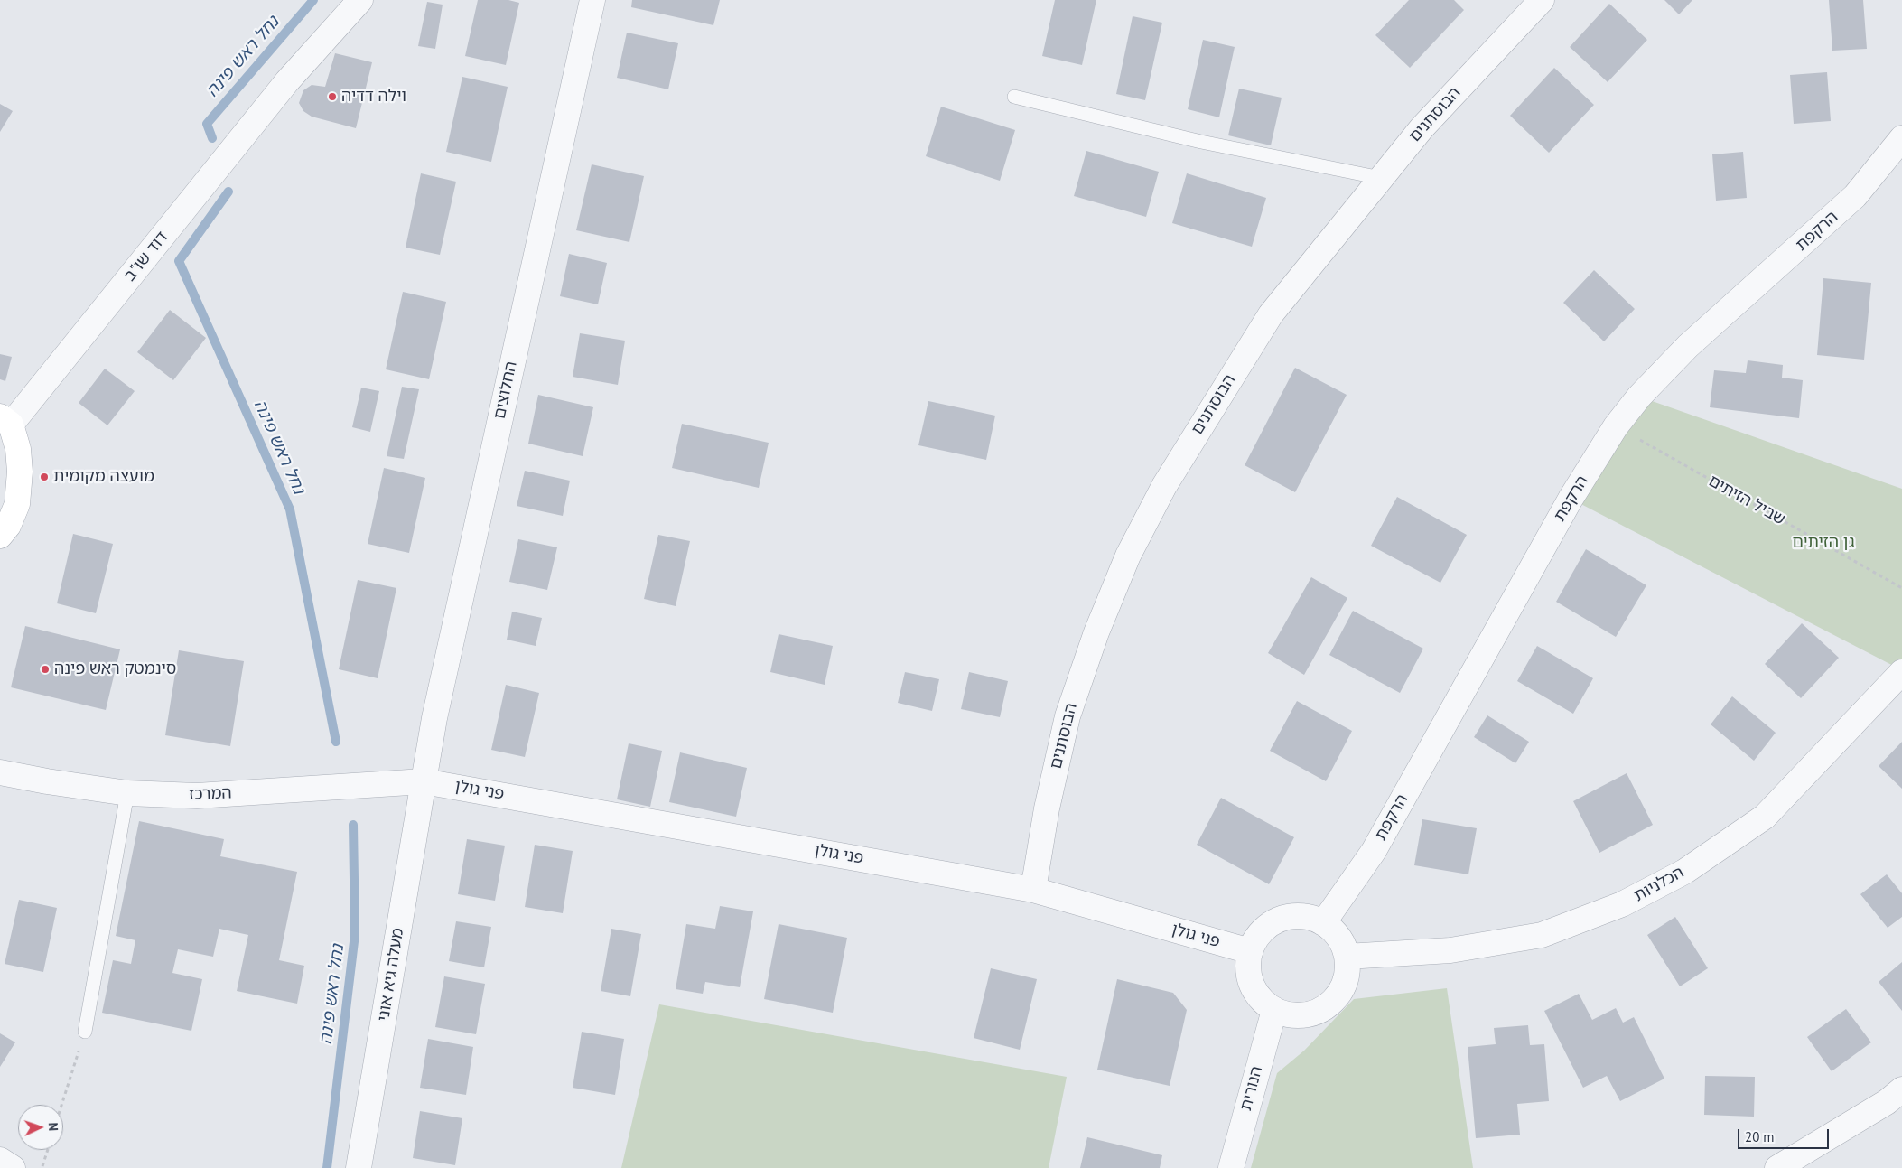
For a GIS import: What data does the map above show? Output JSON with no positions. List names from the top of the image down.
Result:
{
  "streets": {
    "main road": ["דוד שו\"ב"],
    "street": [
      "הבוסתנים",
      "הרקפת",
      "החלוצים",
      "פני גולן",
      "המרכז",
      "הכלניות",
      "מעלה גיא אוני",
      "הנורית"
    ],
    "path": ["שביל הזיתים"]
  },
  "crossings": [
    ["הבוסתנים", "פני גולן"],
    ["הרקפת", "שביל הזיתים"],
    ["הרקפת", "פני גולן"],
    ["הרקפת", "הכלניות"],
    ["הרקפת", "הנורית"],
    ["החלוצים", "פני גולן"],
    ["החלוצים", "המרכז"],
    ["החלוצים", "מעלה גיא אוני"],
    ["פני גולן", "המרכז"],
    ["פני גולן", "הכלניות"],
    ["פני גולן", "מעלה גיא אוני"],
    ["פני גולן", "הנורית"],
    ["המרכז", "מעלה גיא אוני"],
    ["הכלניות", "הנורית"]
  ],
  "water": ["נחל ראש פינה"],
  "parks": ["גן הזיתים"],
  "places": ["וילה דדיה", "מועצה מקומית", "סינמטק ראש פינה"],
  "scale_bar": "20 m",
  "north": "right"
}
